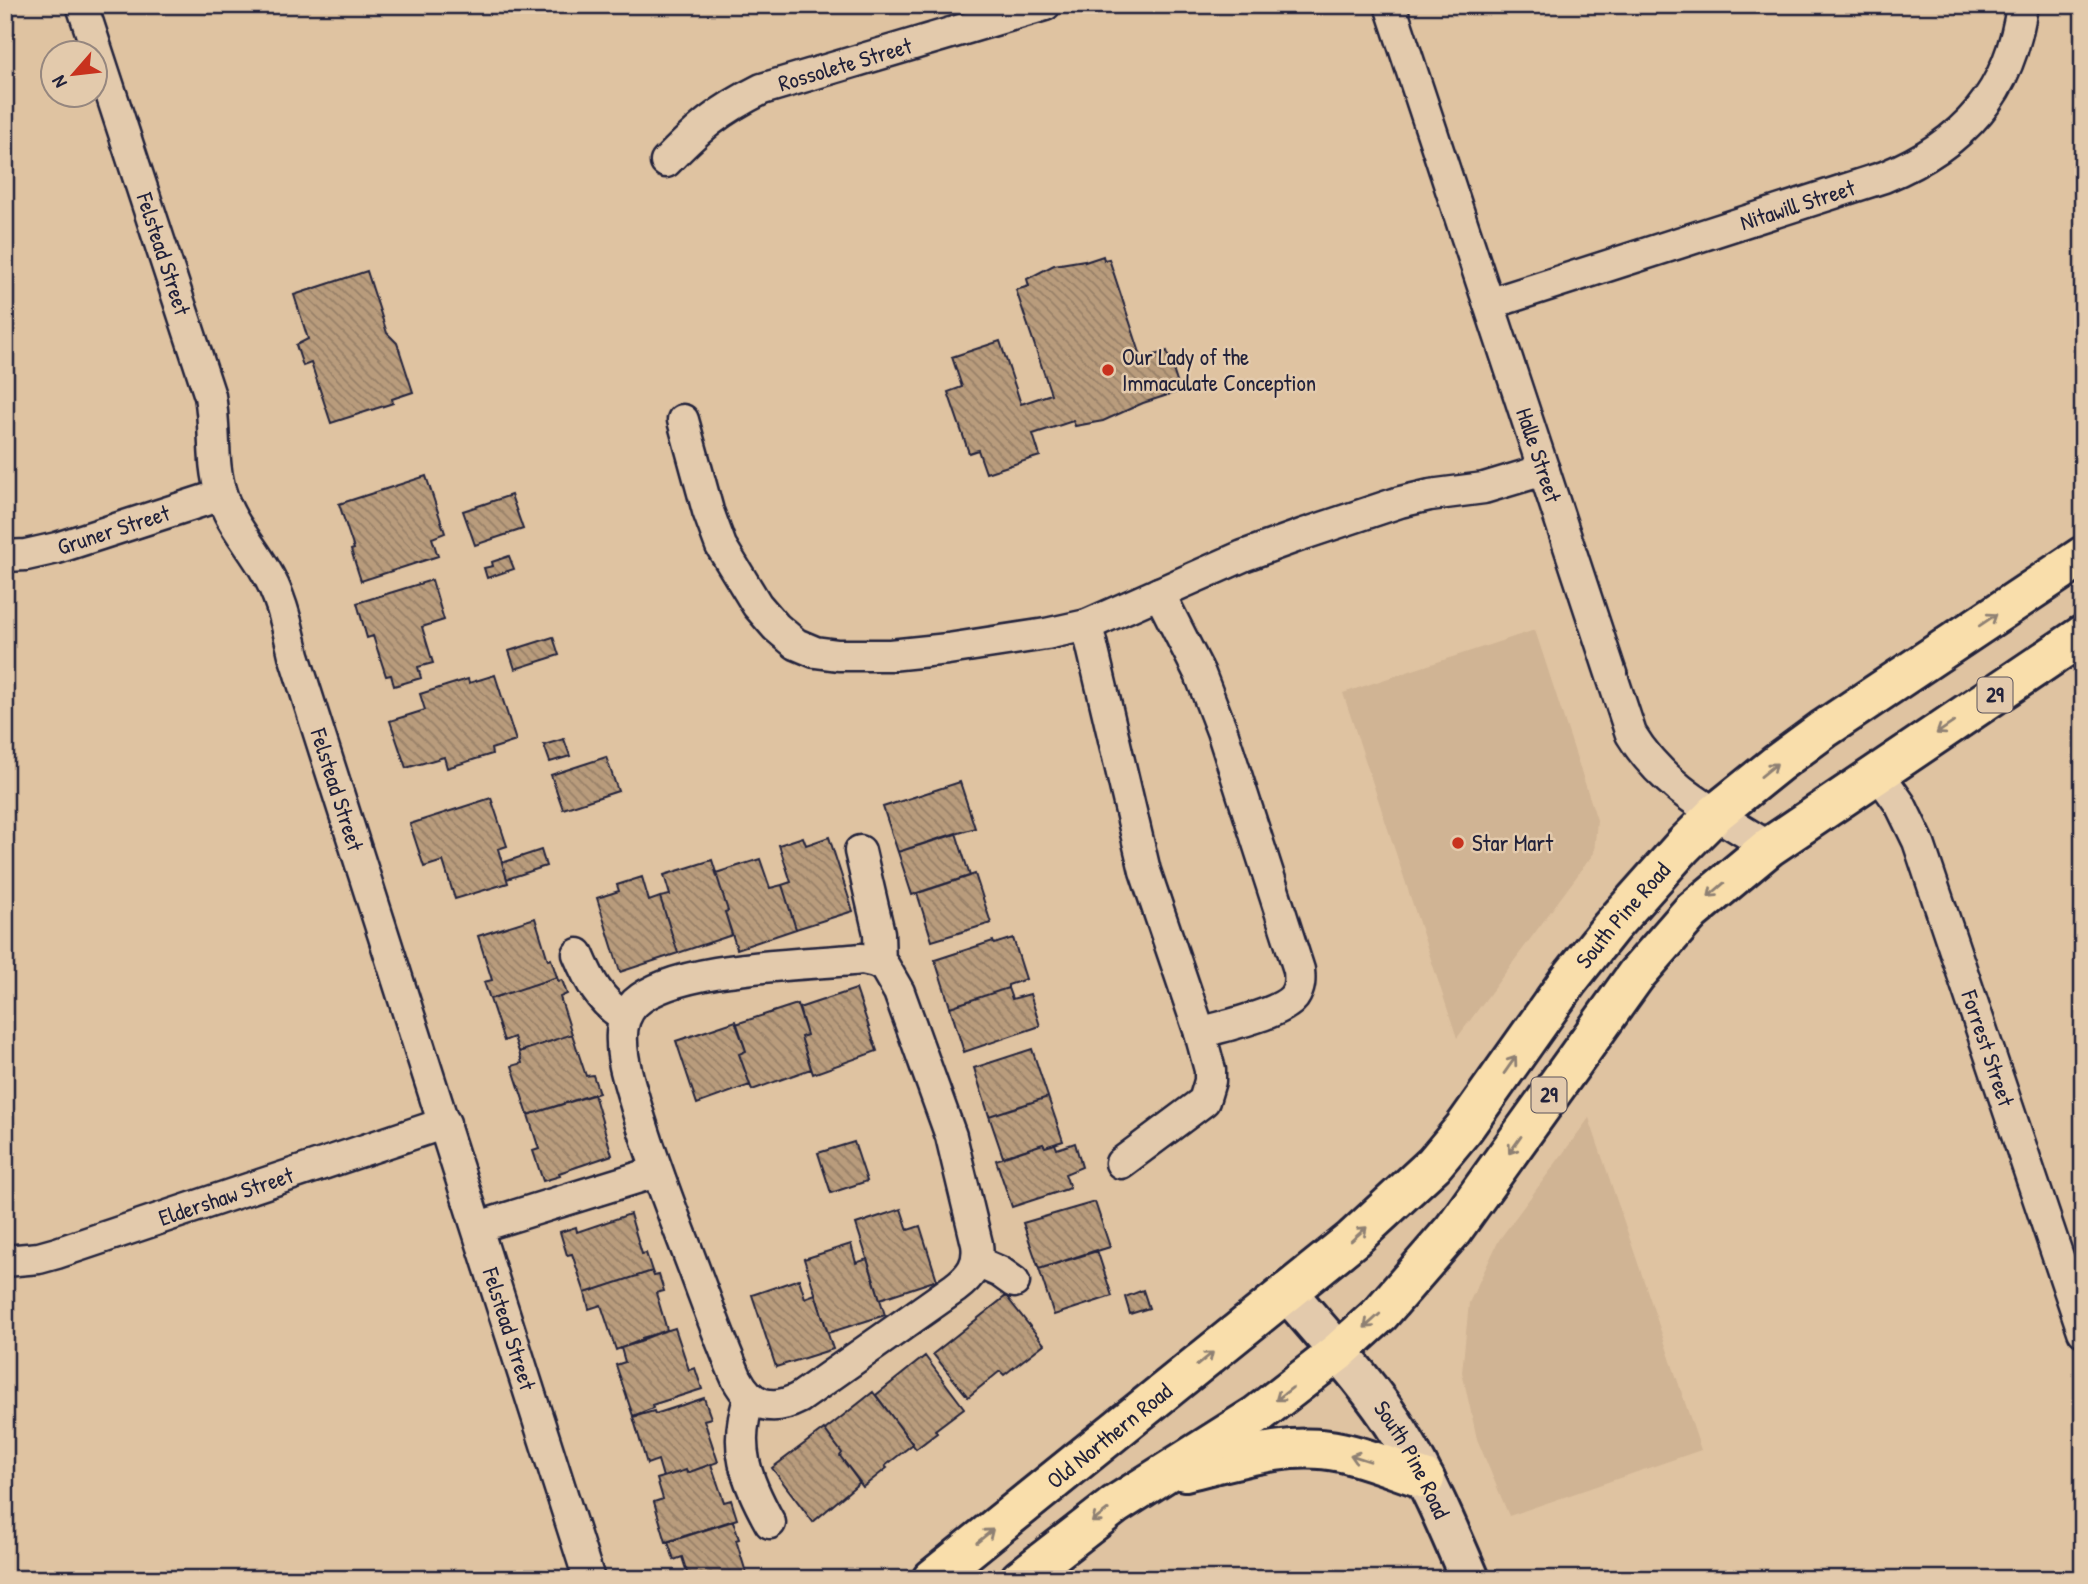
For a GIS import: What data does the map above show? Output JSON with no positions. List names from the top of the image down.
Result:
{
  "streets": {
    "highway": ["29", "South Pine Road", "Old Northern Road"],
    "street": [
      "Rossolete Street",
      "Nitawill Street",
      "Felstead Street",
      "Halle Street",
      "Gruner Street",
      "Forrest Street",
      "Eldershaw Street"
    ]
  },
  "crossings": [
    ["Nitawill Street", "Halle Street"],
    ["Felstead Street", "Gruner Street"],
    ["Felstead Street", "Eldershaw Street"],
    ["Halle Street", "South Pine Road"],
    ["South Pine Road", "Forrest Street"],
    ["South Pine Road", "Old Northern Road"]
  ],
  "places": ["Our Lady of the Immaculate Conception", "Star Mart"],
  "north": "bottom left"
}
